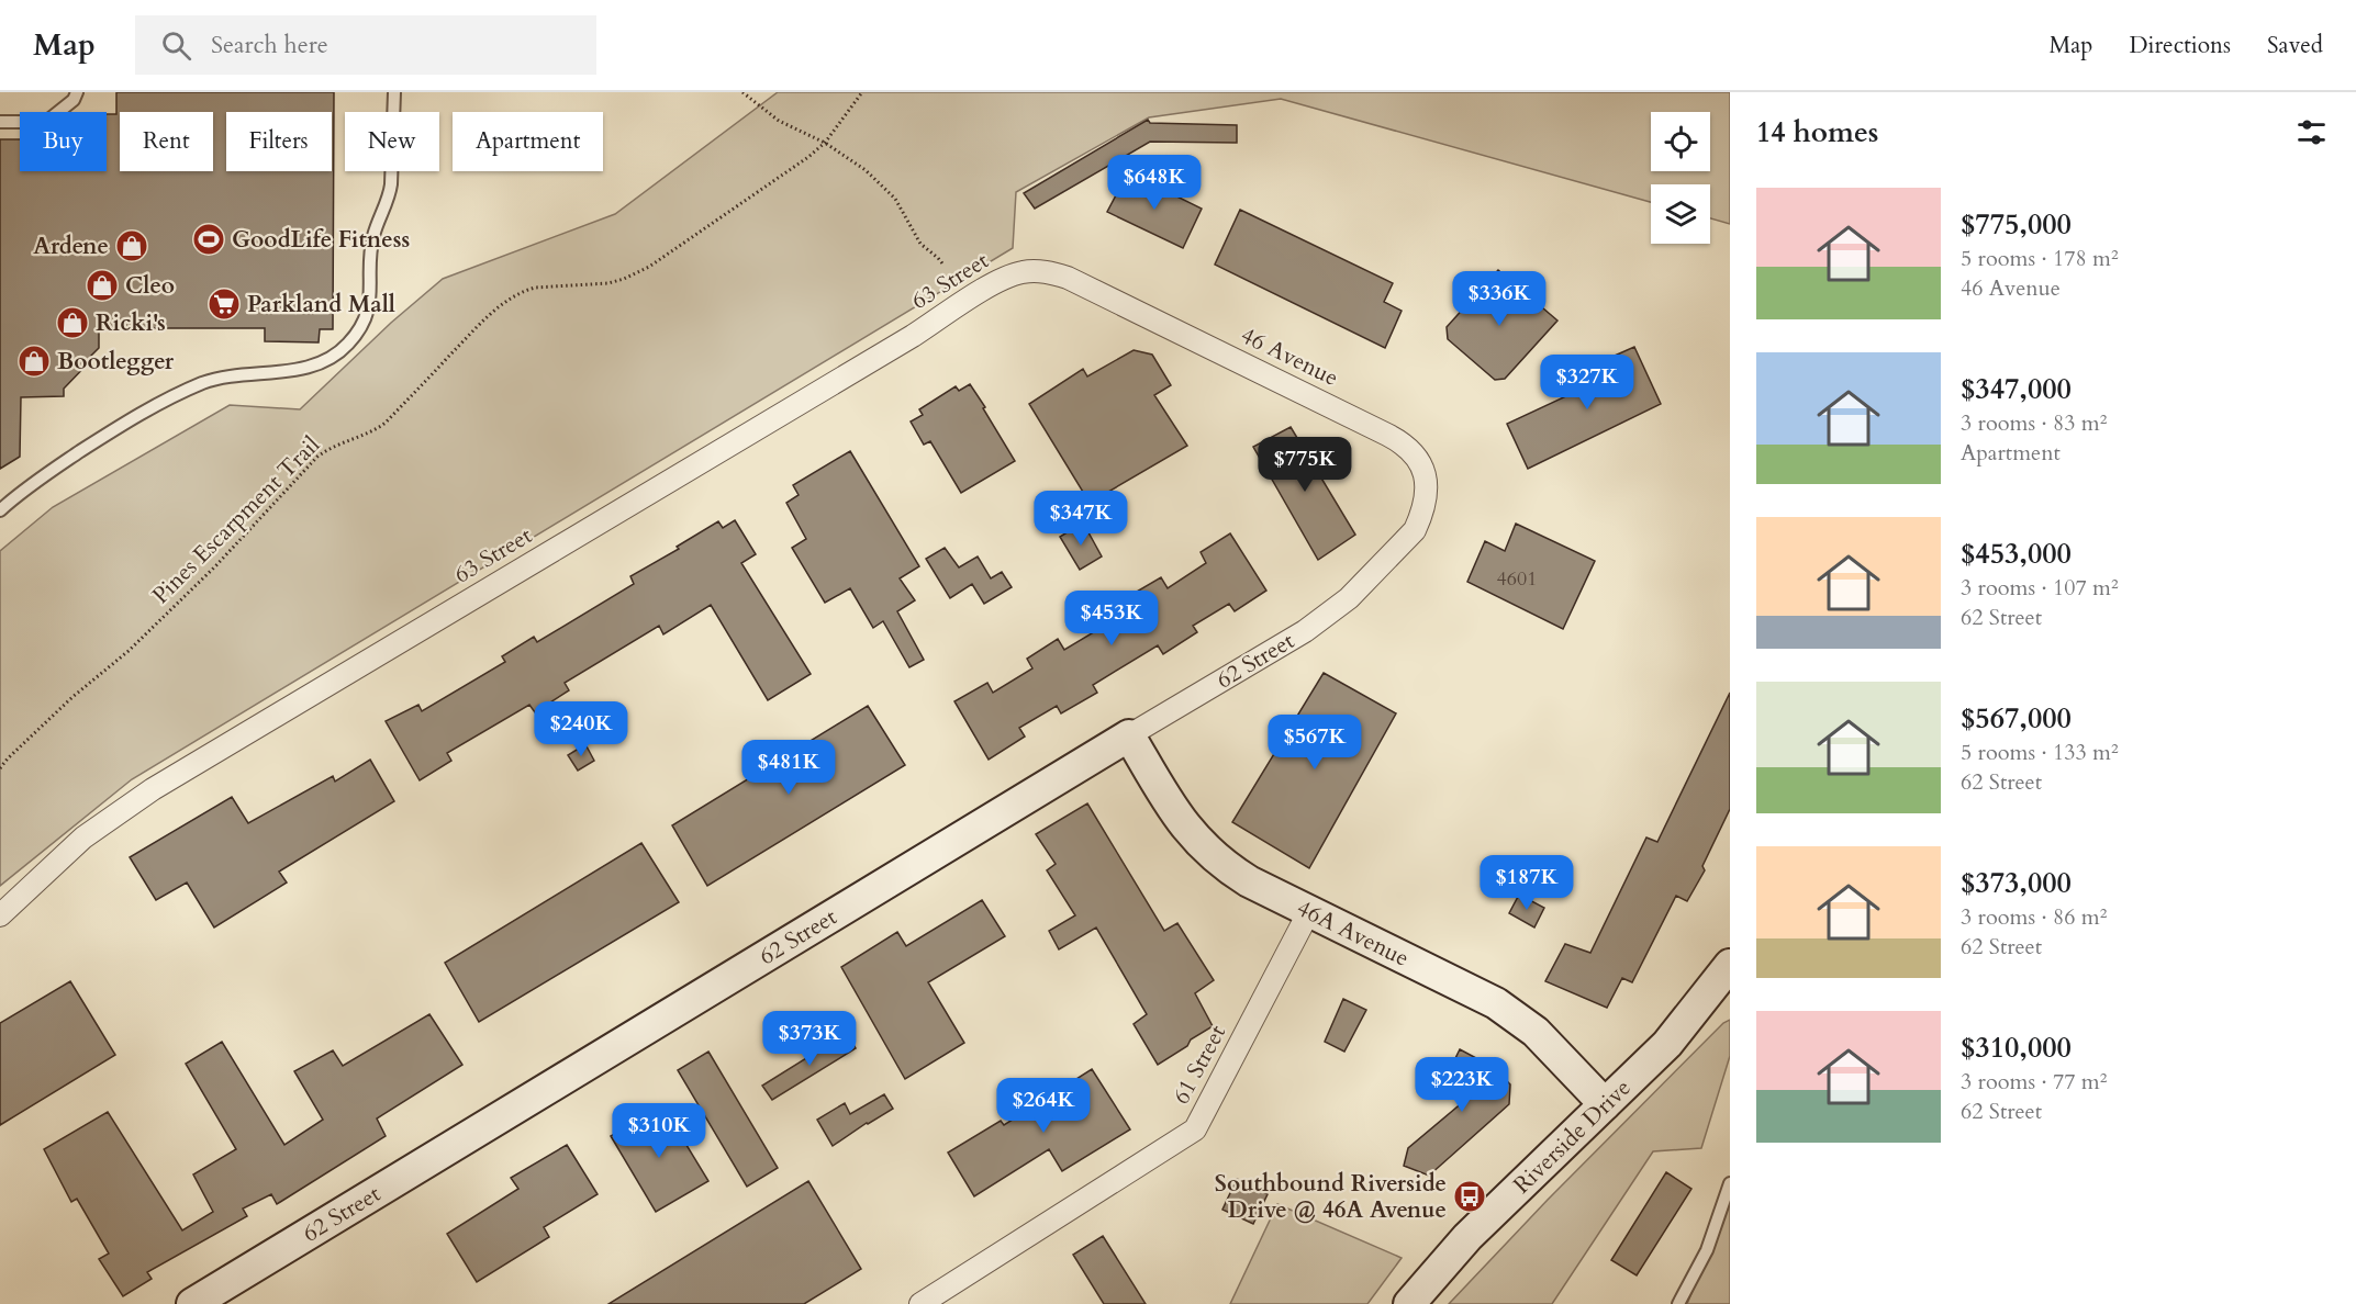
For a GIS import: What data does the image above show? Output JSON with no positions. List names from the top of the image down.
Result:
{
  "streets": {
    "street": [
      "63 Street",
      "46 Avenue",
      "62 Street",
      "46A Avenue",
      "61 Street",
      "Riverside Drive"
    ],
    "path": ["Pines Escarpment Trail"]
  },
  "crossings": [
    ["63 Street", "46 Avenue"],
    ["46 Avenue", "62 Street"],
    ["62 Street", "46A Avenue"],
    ["46A Avenue", "61 Street"],
    ["46A Avenue", "Riverside Drive"]
  ],
  "places": {
    "sports": ["GoodLife Fitness"],
    "shop": [
      "Ardene",
      "Cleo",
      "Ricki's",
      "Bootlegger"
    ],
    "supermarket": ["Parkland Mall"],
    "bus stop": ["Southbound Riverside Drive @ 46A Avenue"]
  },
  "house_numbers": ["4601"],
  "page": {
    "header": "Map",
    "search": "Search here",
    "nav": ["Map", "Directions", "Saved"],
    "heading": "14 homes",
    "chip": [
      "Buy",
      "Rent",
      "Filters",
      "New",
      "Apartment"
    ],
    "price": [
      "$648K",
      "$336K",
      "$327K",
      "$775K",
      "$347K",
      "$453K",
      "$240K",
      "$567K",
      "$481K",
      "$187K",
      "$373K",
      "$223K",
      "$264K",
      "$310K"
    ],
    "list": [
      {
        "name": "$775,000",
        "note": "5 rooms · 178 m² · 46 Avenue"
      },
      {
        "name": "$347,000",
        "note": "3 rooms · 83 m² · Apartment"
      },
      {
        "name": "$453,000",
        "note": "3 rooms · 107 m² · 62 Street"
      },
      {
        "name": "$567,000",
        "note": "5 rooms · 133 m² · 62 Street"
      },
      {
        "name": "$373,000",
        "note": "3 rooms · 86 m² · 62 Street"
      },
      {
        "name": "$310,000",
        "note": "3 rooms · 77 m² · 62 Street"
      }
    ]
  }
}
